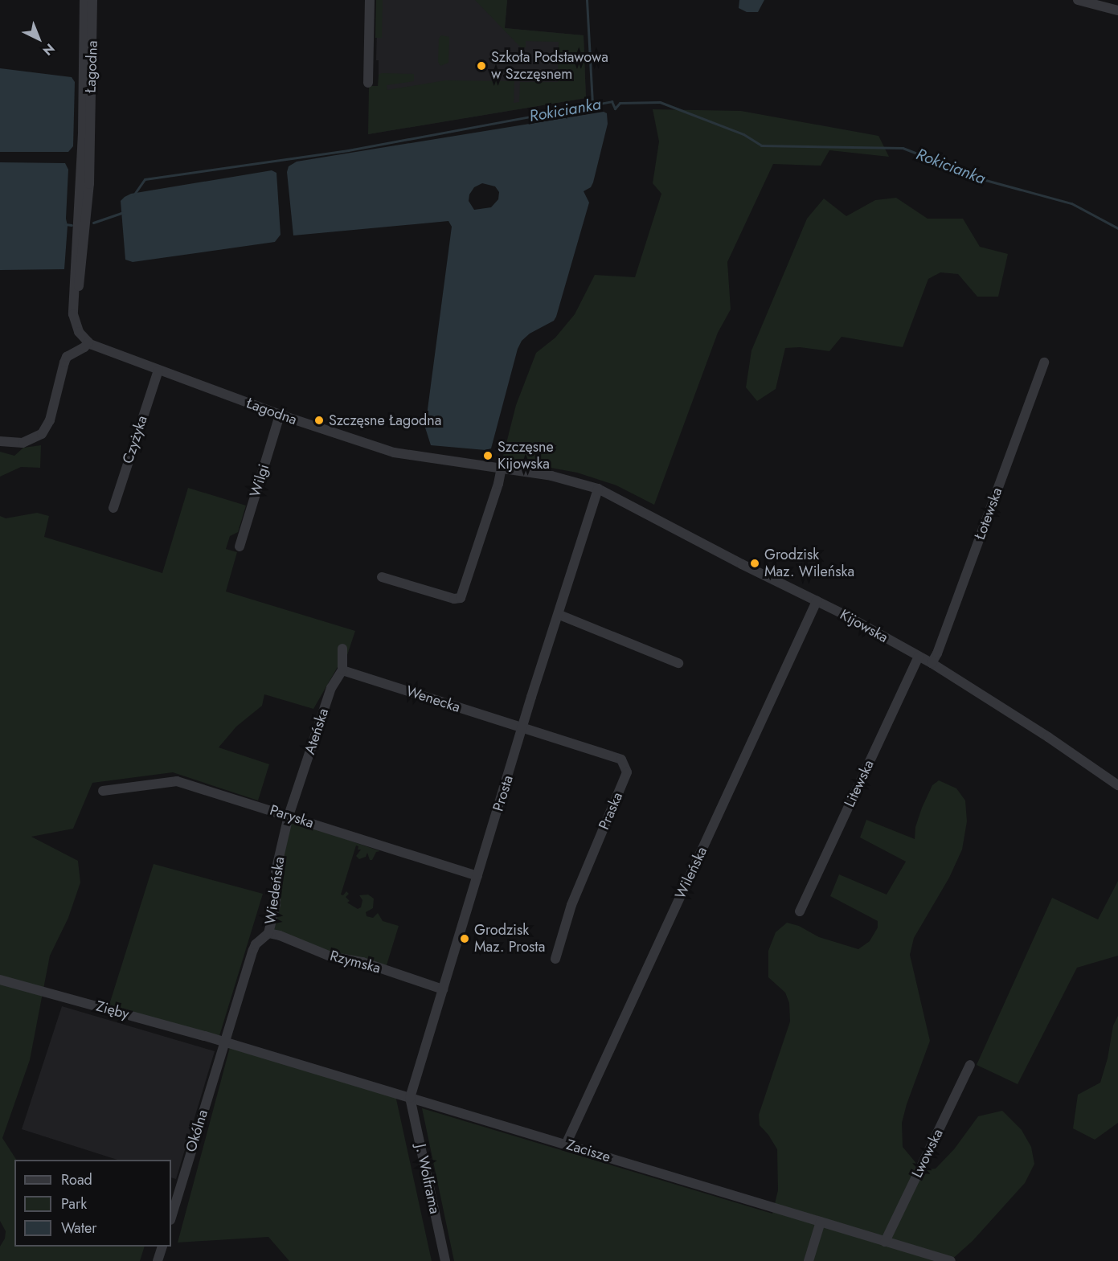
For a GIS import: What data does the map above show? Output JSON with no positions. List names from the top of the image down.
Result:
{
  "streets": {
    "street": [
      "Łagodna",
      "Czyżyka",
      "Wilgi",
      "Łotewska",
      "Kijowska",
      "Wenecka",
      "Ateńska",
      "Litewska",
      "Prosta",
      "Praska",
      "Paryska",
      "Wileńska",
      "Wiedeńska",
      "Rzymska",
      "Zięby",
      "Okólna",
      "Zacisze",
      "Lwowska",
      "J. Wolframa"
    ]
  },
  "crossings": [
    ["Łagodna", "Czyżyka"],
    ["Łagodna", "Wilgi"],
    ["Łagodna", "Kijowska"],
    ["Łagodna", "Prosta"],
    ["Łotewska", "Kijowska"],
    ["Kijowska", "Litewska"],
    ["Kijowska", "Prosta"],
    ["Kijowska", "Wileńska"],
    ["Wenecka", "Ateńska"],
    ["Wenecka", "Prosta"],
    ["Wenecka", "Praska"],
    ["Ateńska", "Paryska"],
    ["Ateńska", "Wiedeńska"],
    ["Prosta", "Praska"],
    ["Prosta", "Paryska"],
    ["Prosta", "Rzymska"],
    ["Prosta", "Zacisze"],
    ["Prosta", "J. Wolframa"],
    ["Paryska", "Wiedeńska"],
    ["Wileńska", "Zacisze"],
    ["Wiedeńska", "Rzymska"],
    ["Wiedeńska", "Zięby"],
    ["Wiedeńska", "Okólna"],
    ["Wiedeńska", "Zacisze"],
    ["Zięby", "Okólna"],
    ["Zięby", "Zacisze"],
    ["Okólna", "Zacisze"],
    ["Zacisze", "Lwowska"],
    ["Zacisze", "J. Wolframa"]
  ],
  "water": ["Rokicianka"],
  "places": [
    "Szkoła Podstawowa w Szczęsnem",
    "Szczęsne Łagodna",
    "Szczęsne Kijowska",
    "Grodzisk Maz. Wileńska",
    "Grodzisk Maz. Prosta"
  ],
  "legend": ["Road", "Park", "Water"],
  "north": "bottom right"
}
